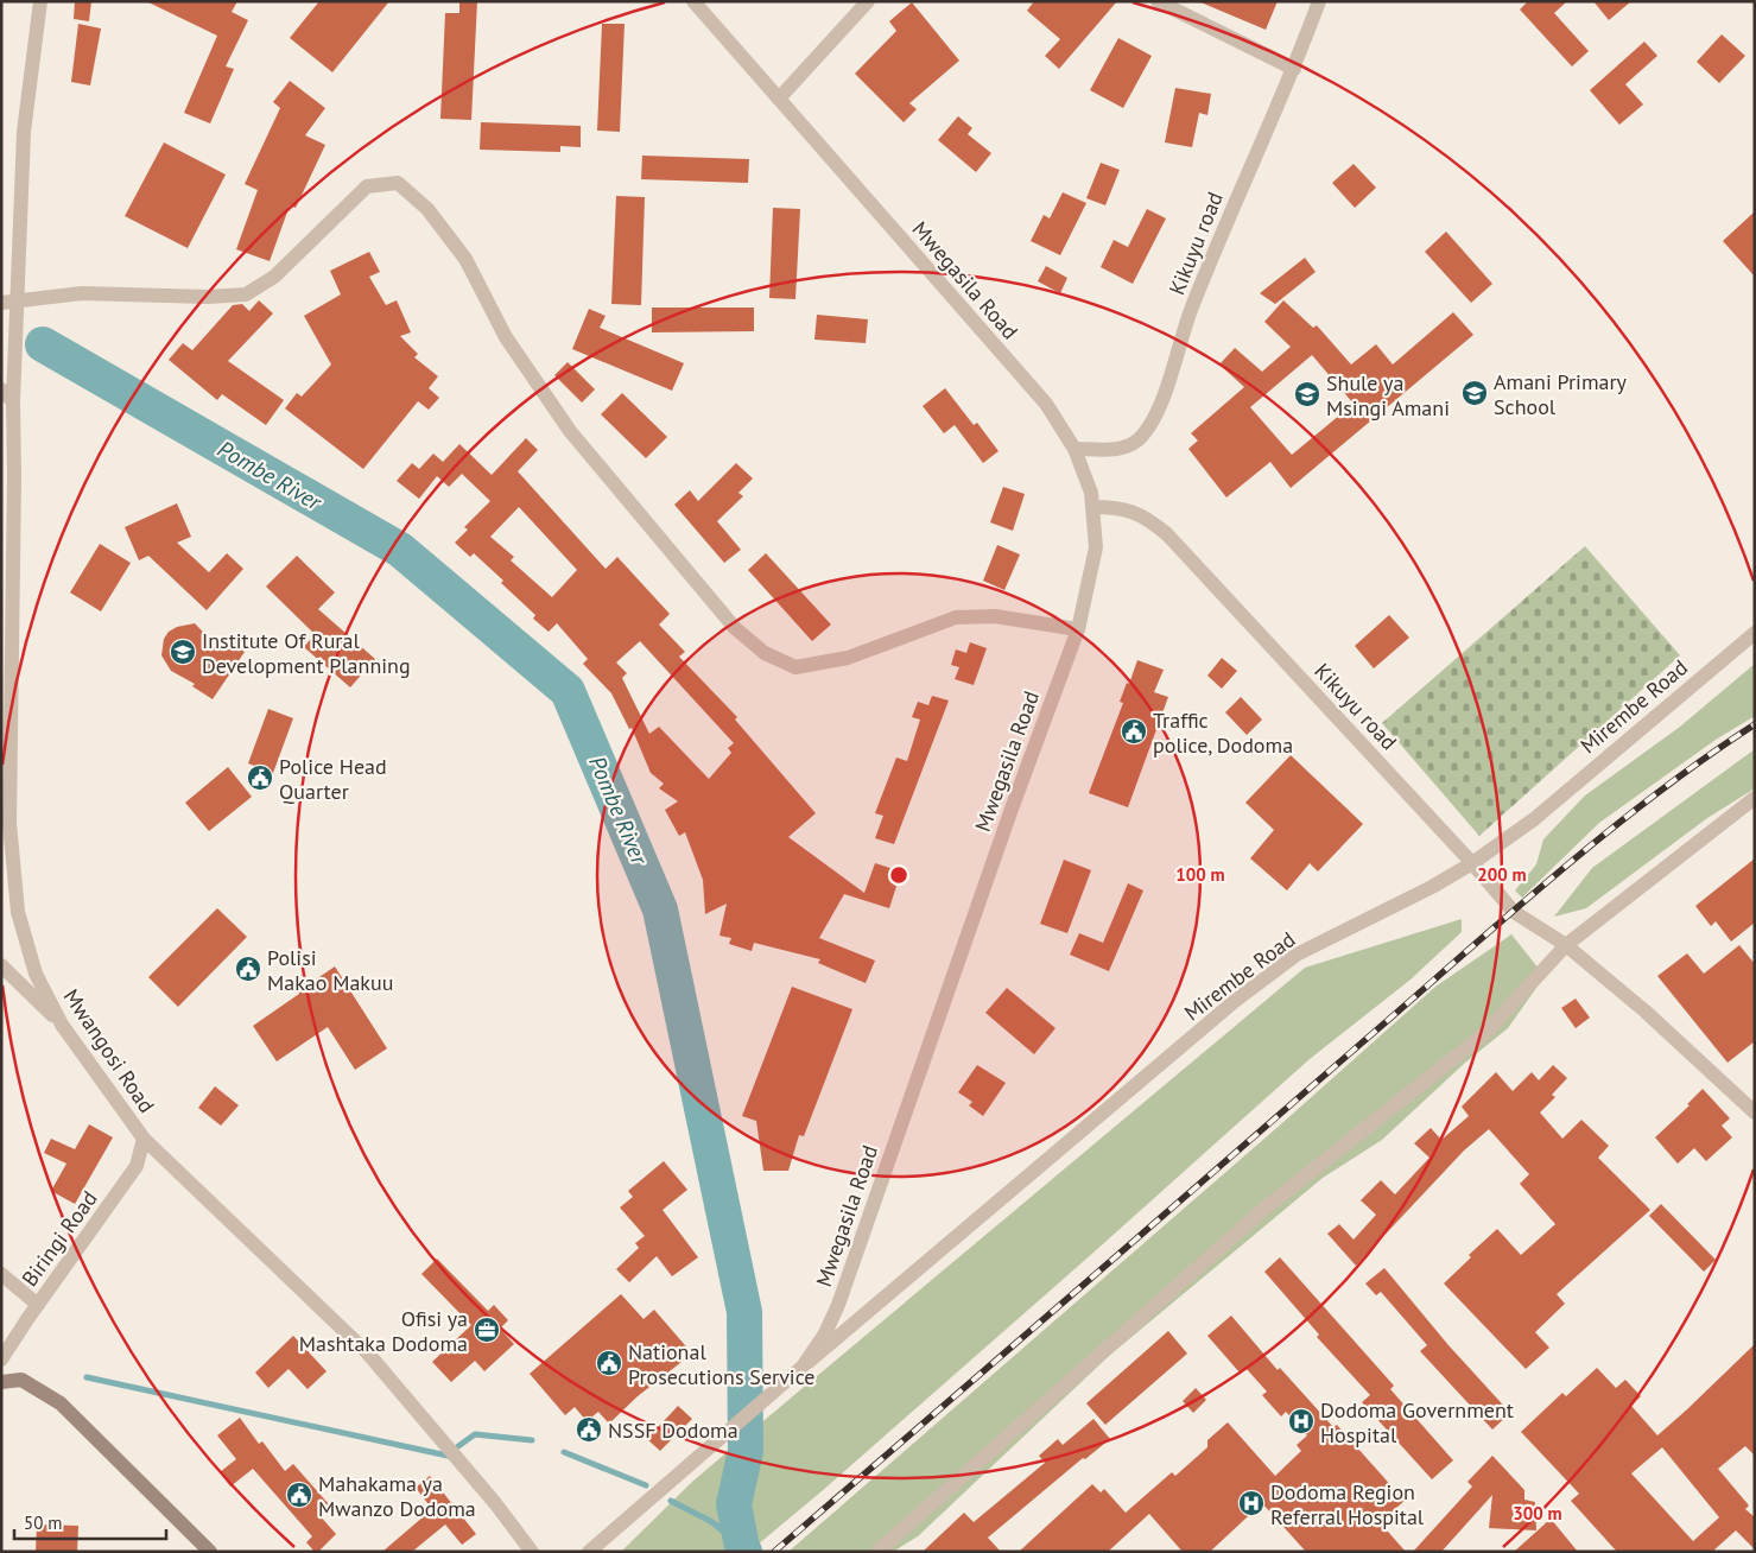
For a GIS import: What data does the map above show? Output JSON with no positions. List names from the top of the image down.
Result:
{
  "streets": {
    "street": [
      "Kikuyu road",
      "Mwegasila Road",
      "Mirembe Road",
      "Mwangosi Road",
      "Biringi Road"
    ]
  },
  "crossings": [
    ["Kikuyu road", "Mwegasila Road"],
    ["Kikuyu road", "Mirembe Road"],
    ["Mwegasila Road", "Mirembe Road"],
    ["Mwangosi Road", "Biringi Road"]
  ],
  "water": ["Pombe River"],
  "places": {
    "school or university": ["Amani Primary School", "Shule ya Msingi Amani", "Institute Of Rural Development Planning"],
    "public building": [
      "Traffic police, Dodoma",
      "Police Head Quarter",
      "Polisi Makao Makuu",
      "National Prosecutions Service",
      "NSSF Dodoma",
      "Mahakama ya Mwanzo Dodoma"
    ],
    "office": ["Ofisi ya Mashtaka Dodoma"],
    "hospital": ["Dodoma Government Hospital", "Dodoma Region Referral Hospital"]
  },
  "scale_bar": "50 m",
  "rings": ["100 m", "200 m", "300 m"]
}
